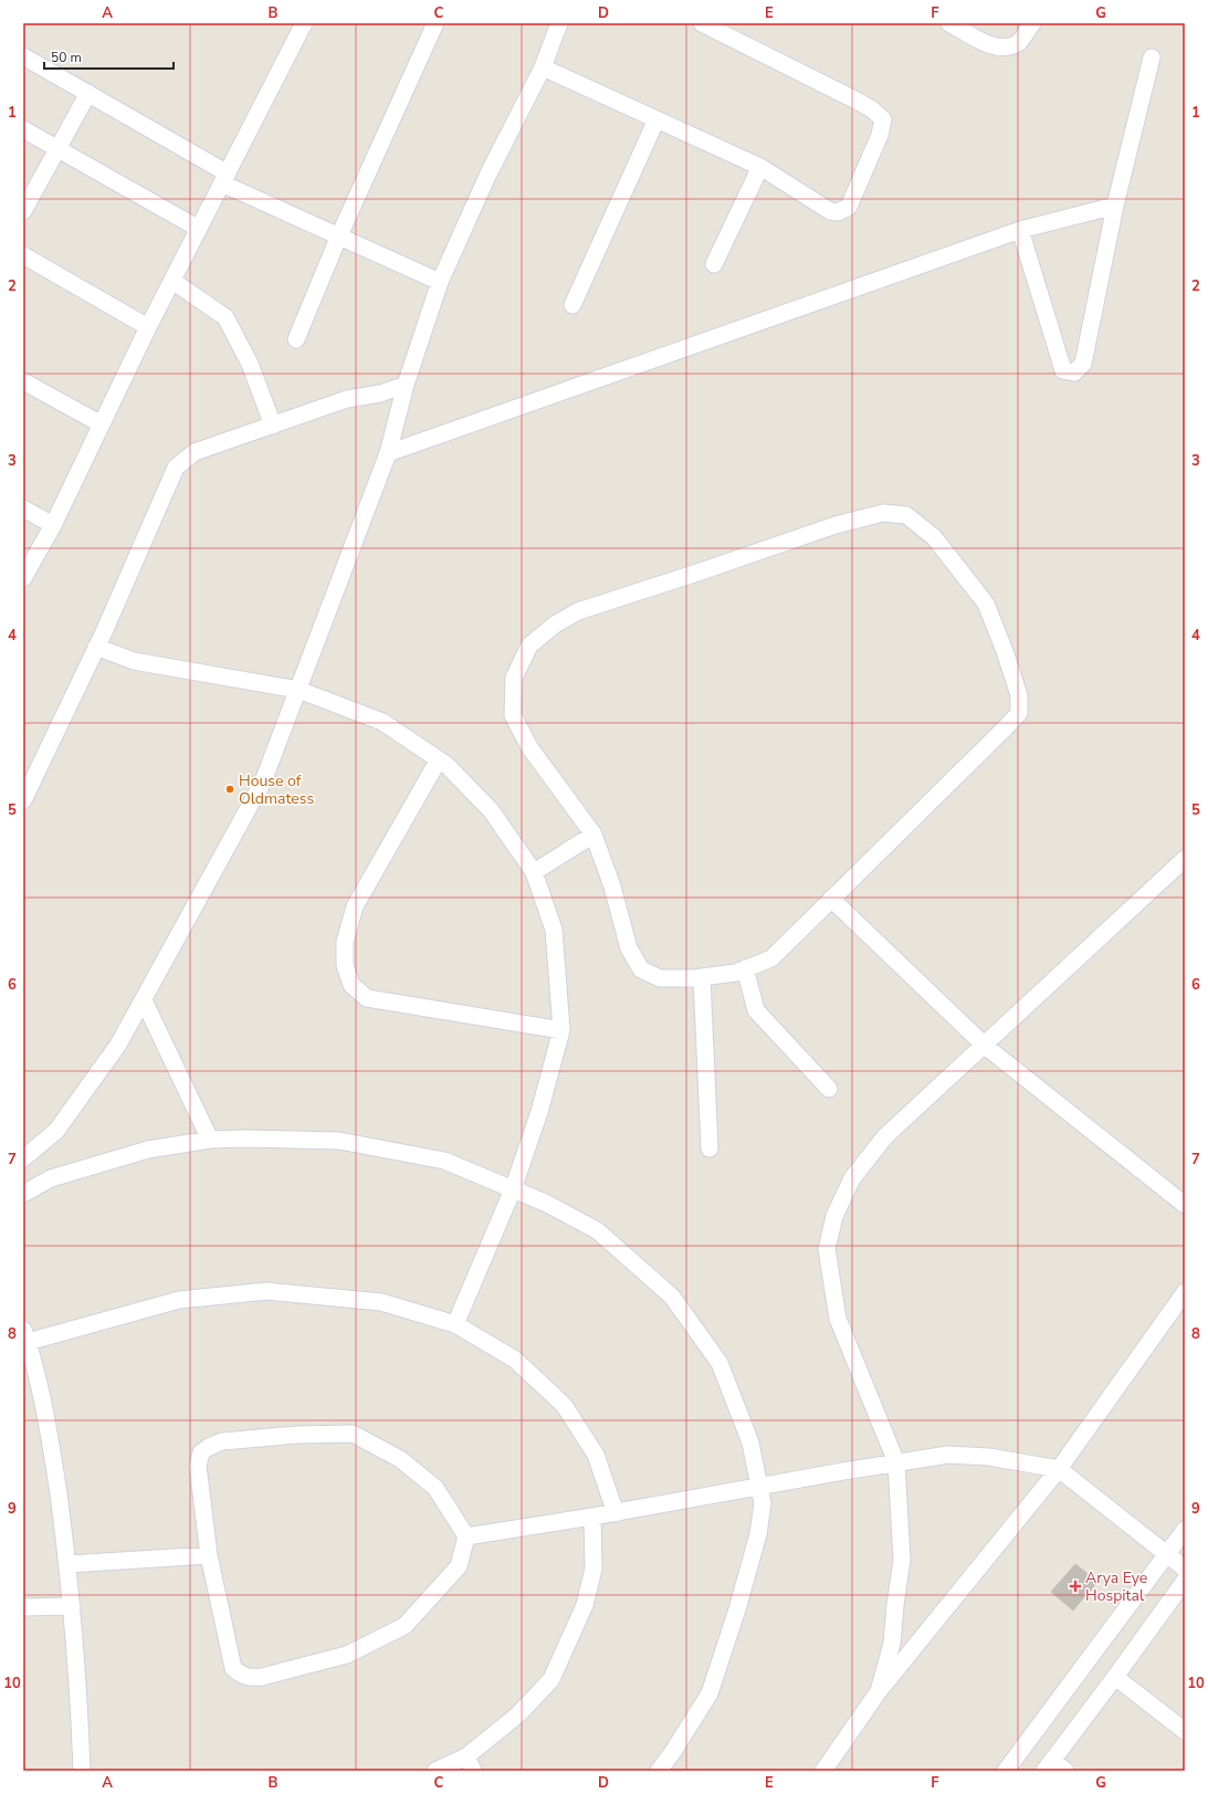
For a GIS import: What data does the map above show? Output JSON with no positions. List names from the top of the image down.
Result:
{
  "places": {
    "other": ["House of Oldmatess"],
    "health": ["Arya Eye Hospital"]
  },
  "scale_bar": "50 m",
  "grid": {
    "columns": [
      "A",
      "B",
      "C",
      "D",
      "E",
      "F",
      "G"
    ],
    "rows": [
      "1",
      "2",
      "3",
      "4",
      "5",
      "6",
      "7",
      "8",
      "9",
      "10"
    ]
  }
}
